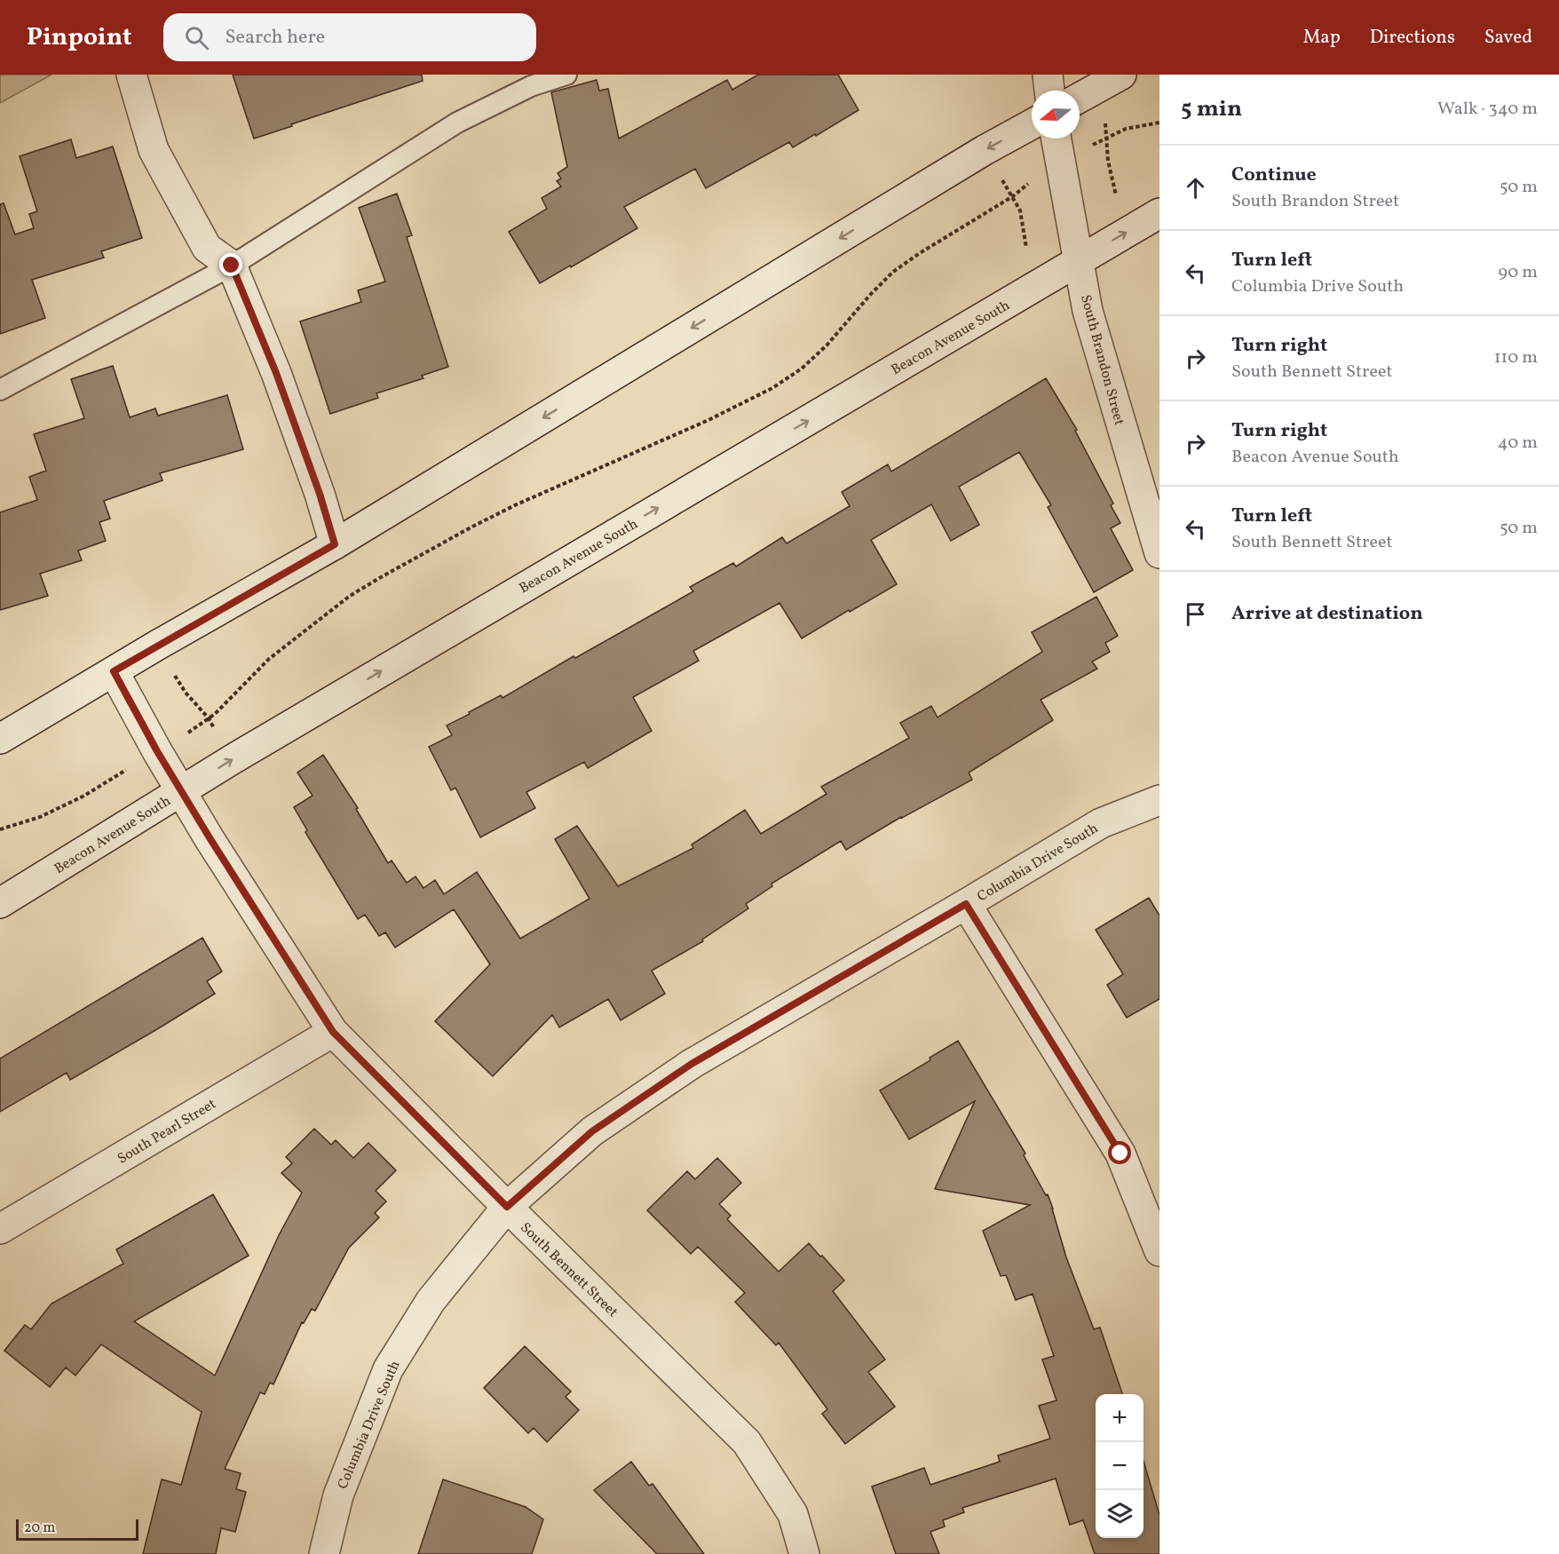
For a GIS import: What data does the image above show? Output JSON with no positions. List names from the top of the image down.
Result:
{
  "streets": {
    "street": [
      "Beacon Avenue South",
      "South Brandon Street",
      "Columbia Drive South",
      "South Pearl Street",
      "South Bennett Street"
    ]
  },
  "crossings": [
    ["Beacon Avenue South", "South Brandon Street"],
    ["Beacon Avenue South", "South Bennett Street"],
    ["Columbia Drive South", "South Bennett Street"],
    ["South Pearl Street", "South Bennett Street"]
  ],
  "scale_bar": "20 m",
  "north": "left",
  "page": {
    "header": "Pinpoint",
    "search": "Search here",
    "nav": ["Map", "Directions", "Saved"],
    "heading": ["5 min", "Walk · 340 m"],
    "list": [
      ["Continue", "South Brandon Street", "50 m"],
      ["Turn left", "Columbia Drive South", "90 m"],
      ["Turn right", "South Bennett Street", "110 m"],
      ["Turn right", "Beacon Avenue South", "40 m"],
      ["Turn left", "South Bennett Street", "50 m"],
      "Arrive at destination"
    ],
    "map_buttons": ["+", "−"],
    "scale": "20 m"
  }
}
